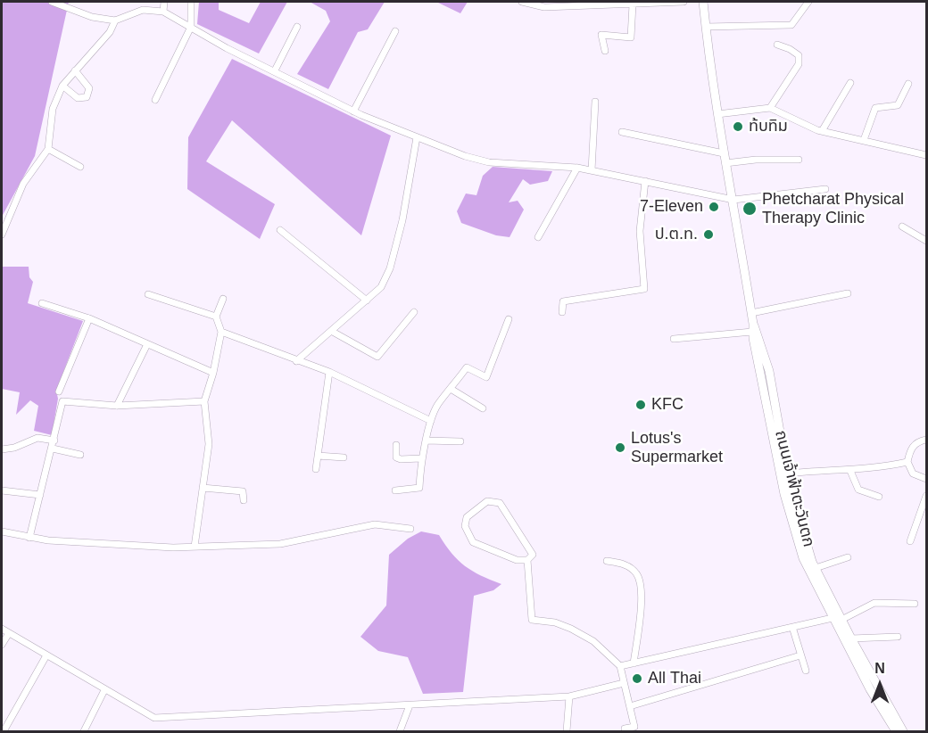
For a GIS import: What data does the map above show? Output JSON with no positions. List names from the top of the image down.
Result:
{
  "streets": {
    "main road": ["ถนนเจ้าฟ้าตะวันตก"]
  },
  "places": [
    "ท้บทิม",
    "7-Eleven",
    "Phetcharat Physical Therapy Clinic",
    "ป.ต.ท.",
    "KFC",
    "Lotus's Supermarket",
    "All Thai"
  ],
  "north": "top"
}
